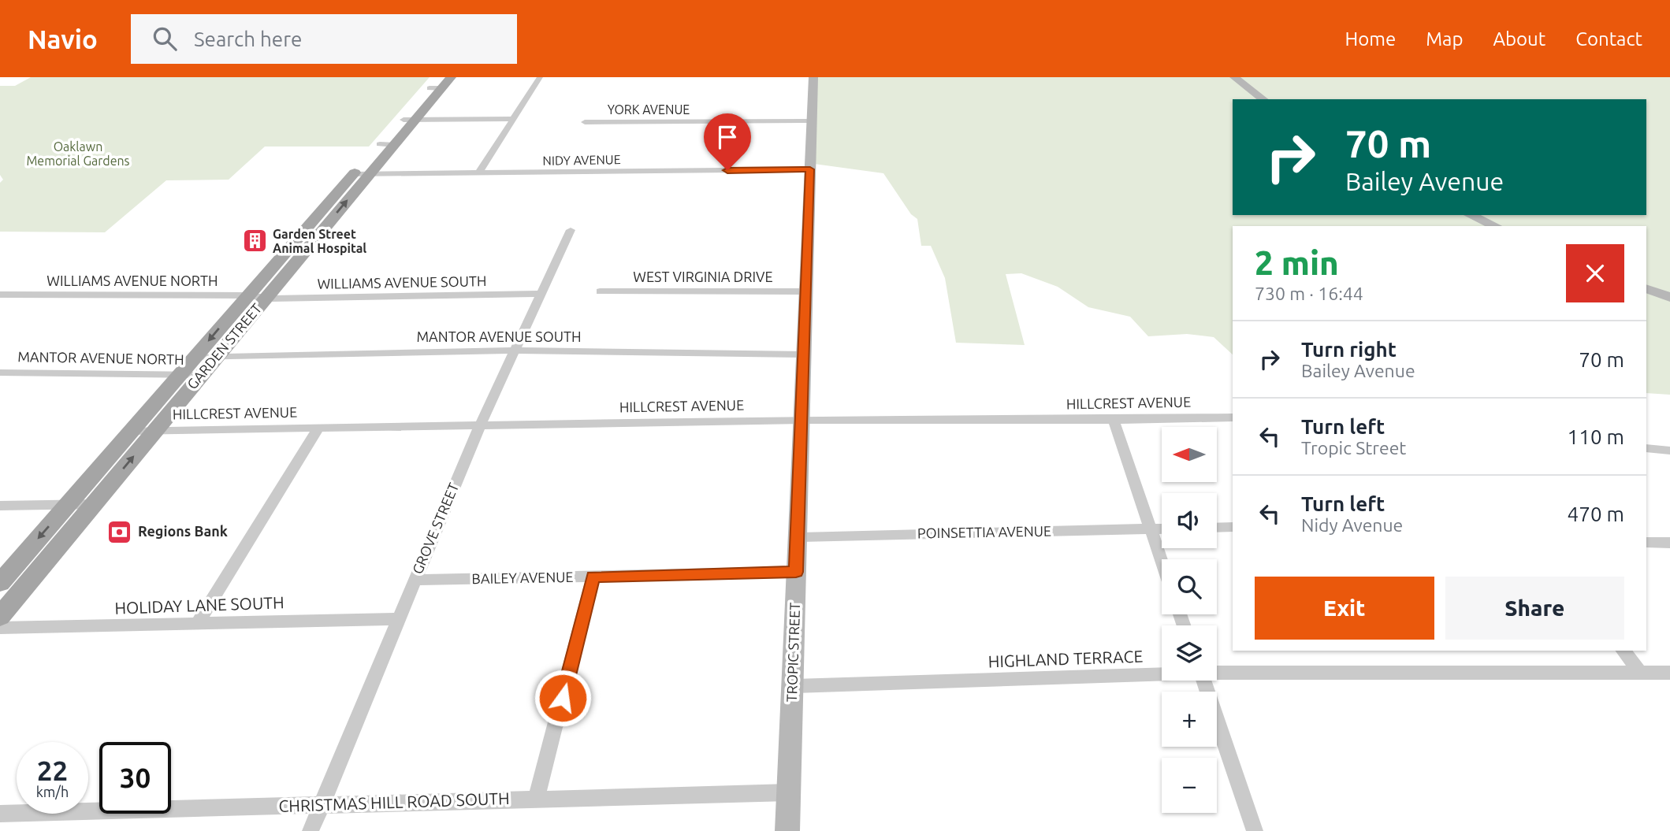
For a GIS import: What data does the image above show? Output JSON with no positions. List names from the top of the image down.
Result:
{
  "streets": {
    "main road": ["GARDEN STREET"],
    "street": [
      "YORK AVENUE",
      "NIDY AVENUE",
      "WEST VIRGINIA DRIVE",
      "WILLIAMS AVENUE NORTH",
      "WILLIAMS AVENUE SOUTH",
      "MANTOR AVENUE SOUTH",
      "MANTOR AVENUE NORTH",
      "HILLCREST AVENUE",
      "GROVE STREET",
      "POINSETTIA AVENUE",
      "BAILEY AVENUE",
      "HOLIDAY LANE SOUTH",
      "TROPIC STREET",
      "HIGHLAND TERRACE",
      "CHRISTMAS HILL ROAD SOUTH"
    ]
  },
  "crossings": [
    ["YORK AVENUE", "TROPIC STREET"],
    ["NIDY AVENUE", "GARDEN STREET"],
    ["NIDY AVENUE", "TROPIC STREET"],
    ["WEST VIRGINIA DRIVE", "TROPIC STREET"],
    ["WILLIAMS AVENUE NORTH", "WILLIAMS AVENUE SOUTH"],
    ["WILLIAMS AVENUE NORTH", "GARDEN STREET"],
    ["WILLIAMS AVENUE SOUTH", "GARDEN STREET"],
    ["WILLIAMS AVENUE SOUTH", "GROVE STREET"],
    ["MANTOR AVENUE SOUTH", "GARDEN STREET"],
    ["MANTOR AVENUE SOUTH", "GROVE STREET"],
    ["MANTOR AVENUE SOUTH", "TROPIC STREET"],
    ["GARDEN STREET", "MANTOR AVENUE NORTH"],
    ["GARDEN STREET", "HILLCREST AVENUE"],
    ["HILLCREST AVENUE", "GROVE STREET"],
    ["HILLCREST AVENUE", "TROPIC STREET"],
    ["GROVE STREET", "BAILEY AVENUE"],
    ["GROVE STREET", "HOLIDAY LANE SOUTH"],
    ["GROVE STREET", "CHRISTMAS HILL ROAD SOUTH"],
    ["POINSETTIA AVENUE", "TROPIC STREET"],
    ["BAILEY AVENUE", "TROPIC STREET"],
    ["TROPIC STREET", "HIGHLAND TERRACE"],
    ["TROPIC STREET", "CHRISTMAS HILL ROAD SOUTH"]
  ],
  "parks": ["Oaklawn Memorial Gardens"],
  "places": {
    "building": ["Garden Street Animal Hospital"],
    "bank": ["Regions Bank"]
  },
  "north": "left",
  "page": {
    "header": "Navio",
    "search": "Search here",
    "nav": [
      "Home",
      "Map",
      "About",
      "Contact"
    ],
    "turn": ["70 m", "Bailey Avenue"],
    "heading": ["2 min", "730 m · 16:44"],
    "list": [
      {
        "name": "Turn right",
        "note": "Bailey Avenue",
        "value": "70 m"
      },
      {
        "name": "Turn left",
        "note": "Tropic Street",
        "value": "110 m"
      },
      {
        "name": "Turn left",
        "note": "Nidy Avenue",
        "value": "470 m"
      }
    ],
    "map_buttons": ["+", "−"],
    "buttons": ["Exit", "Share"],
    "speed": "22 km/h",
    "limit": "30"
  }
}
